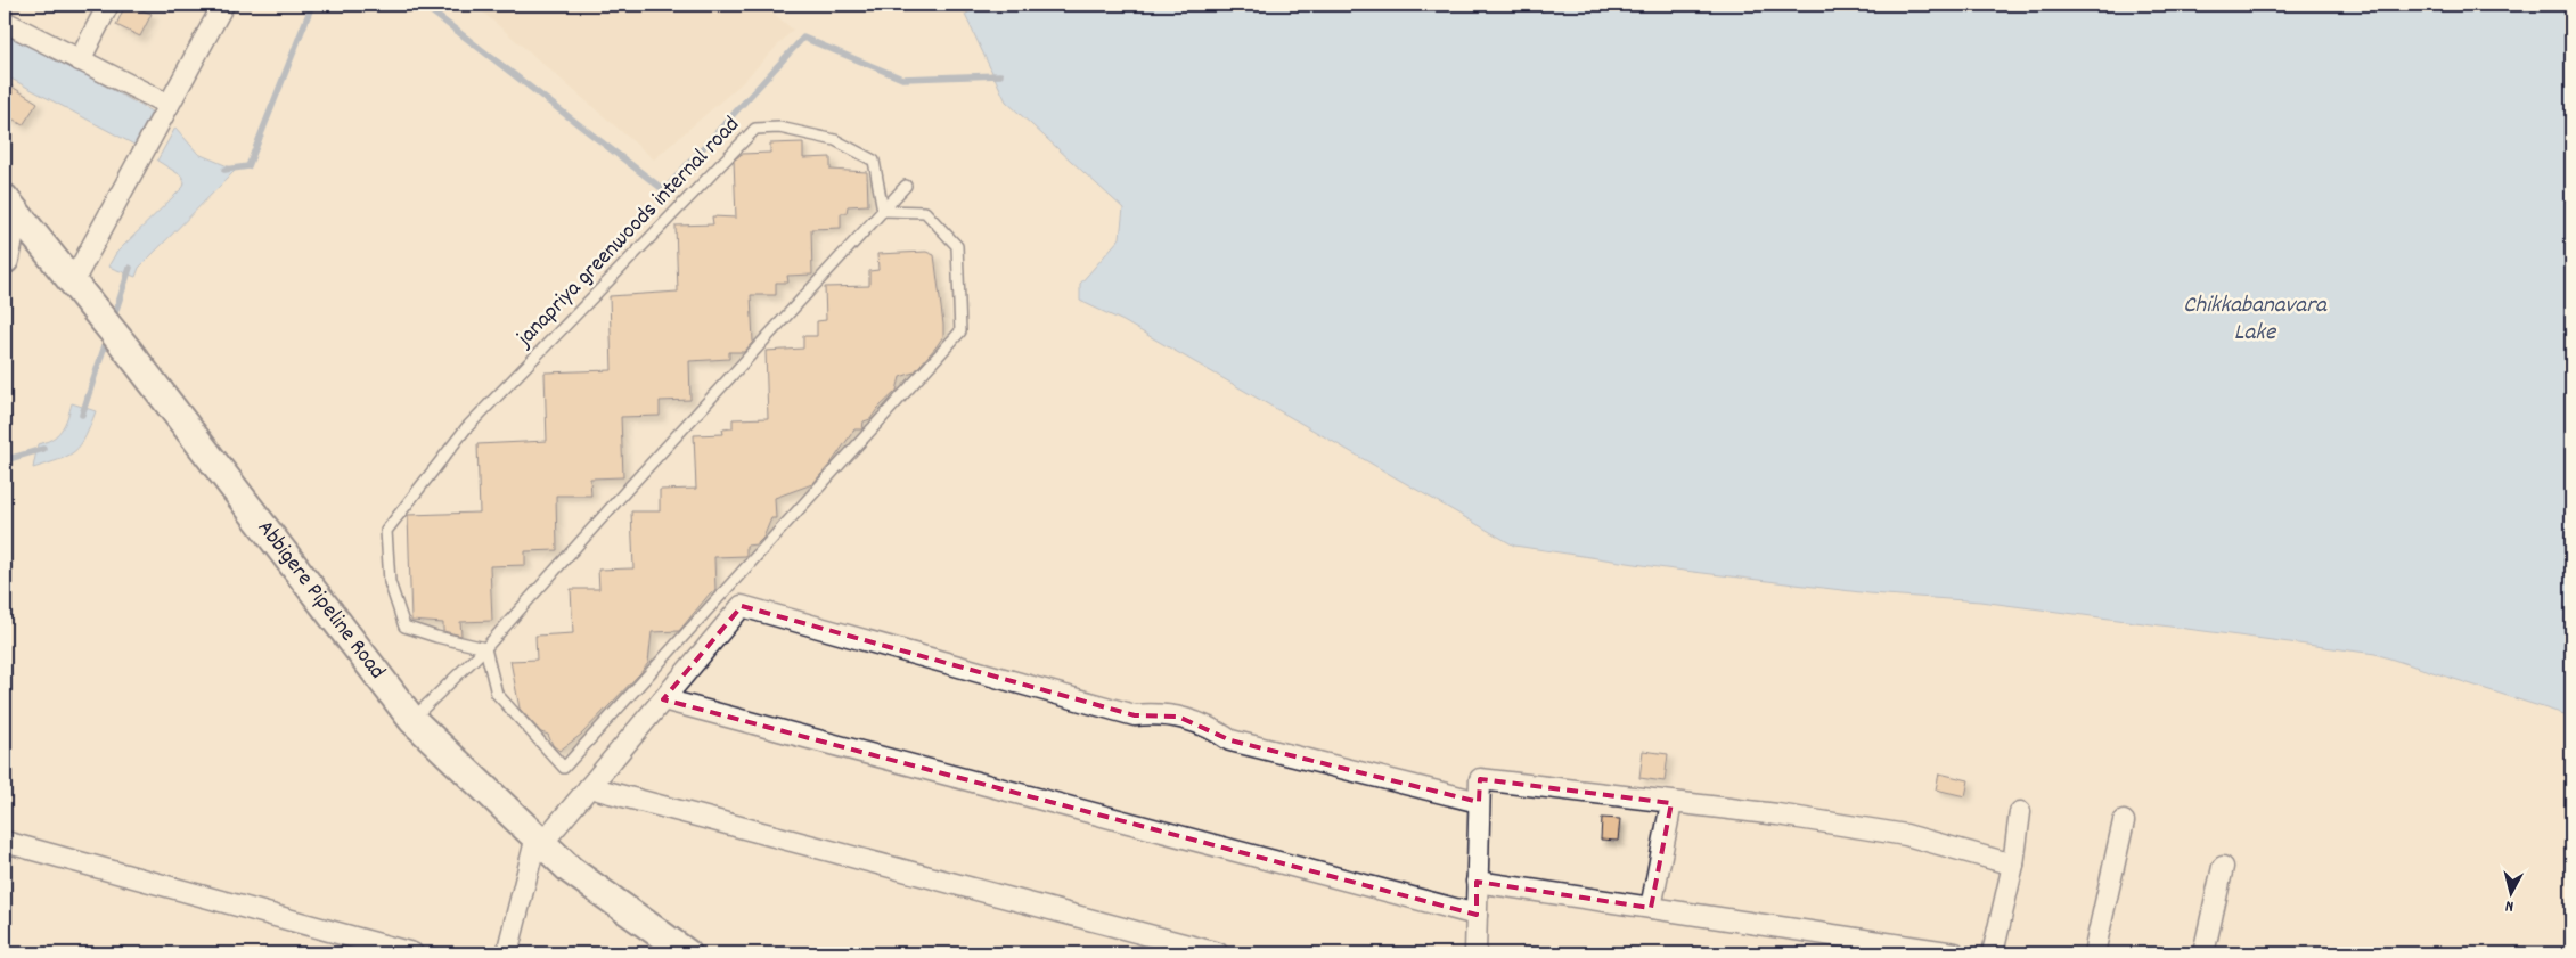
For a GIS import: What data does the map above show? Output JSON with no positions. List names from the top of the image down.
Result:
{
  "streets": {
    "main road": ["Abbigere Pipeline Road"],
    "lane": ["janapriya greenwoods internal road"]
  },
  "water": ["Chikkabanavara Lake"],
  "north": "bottom"
}
